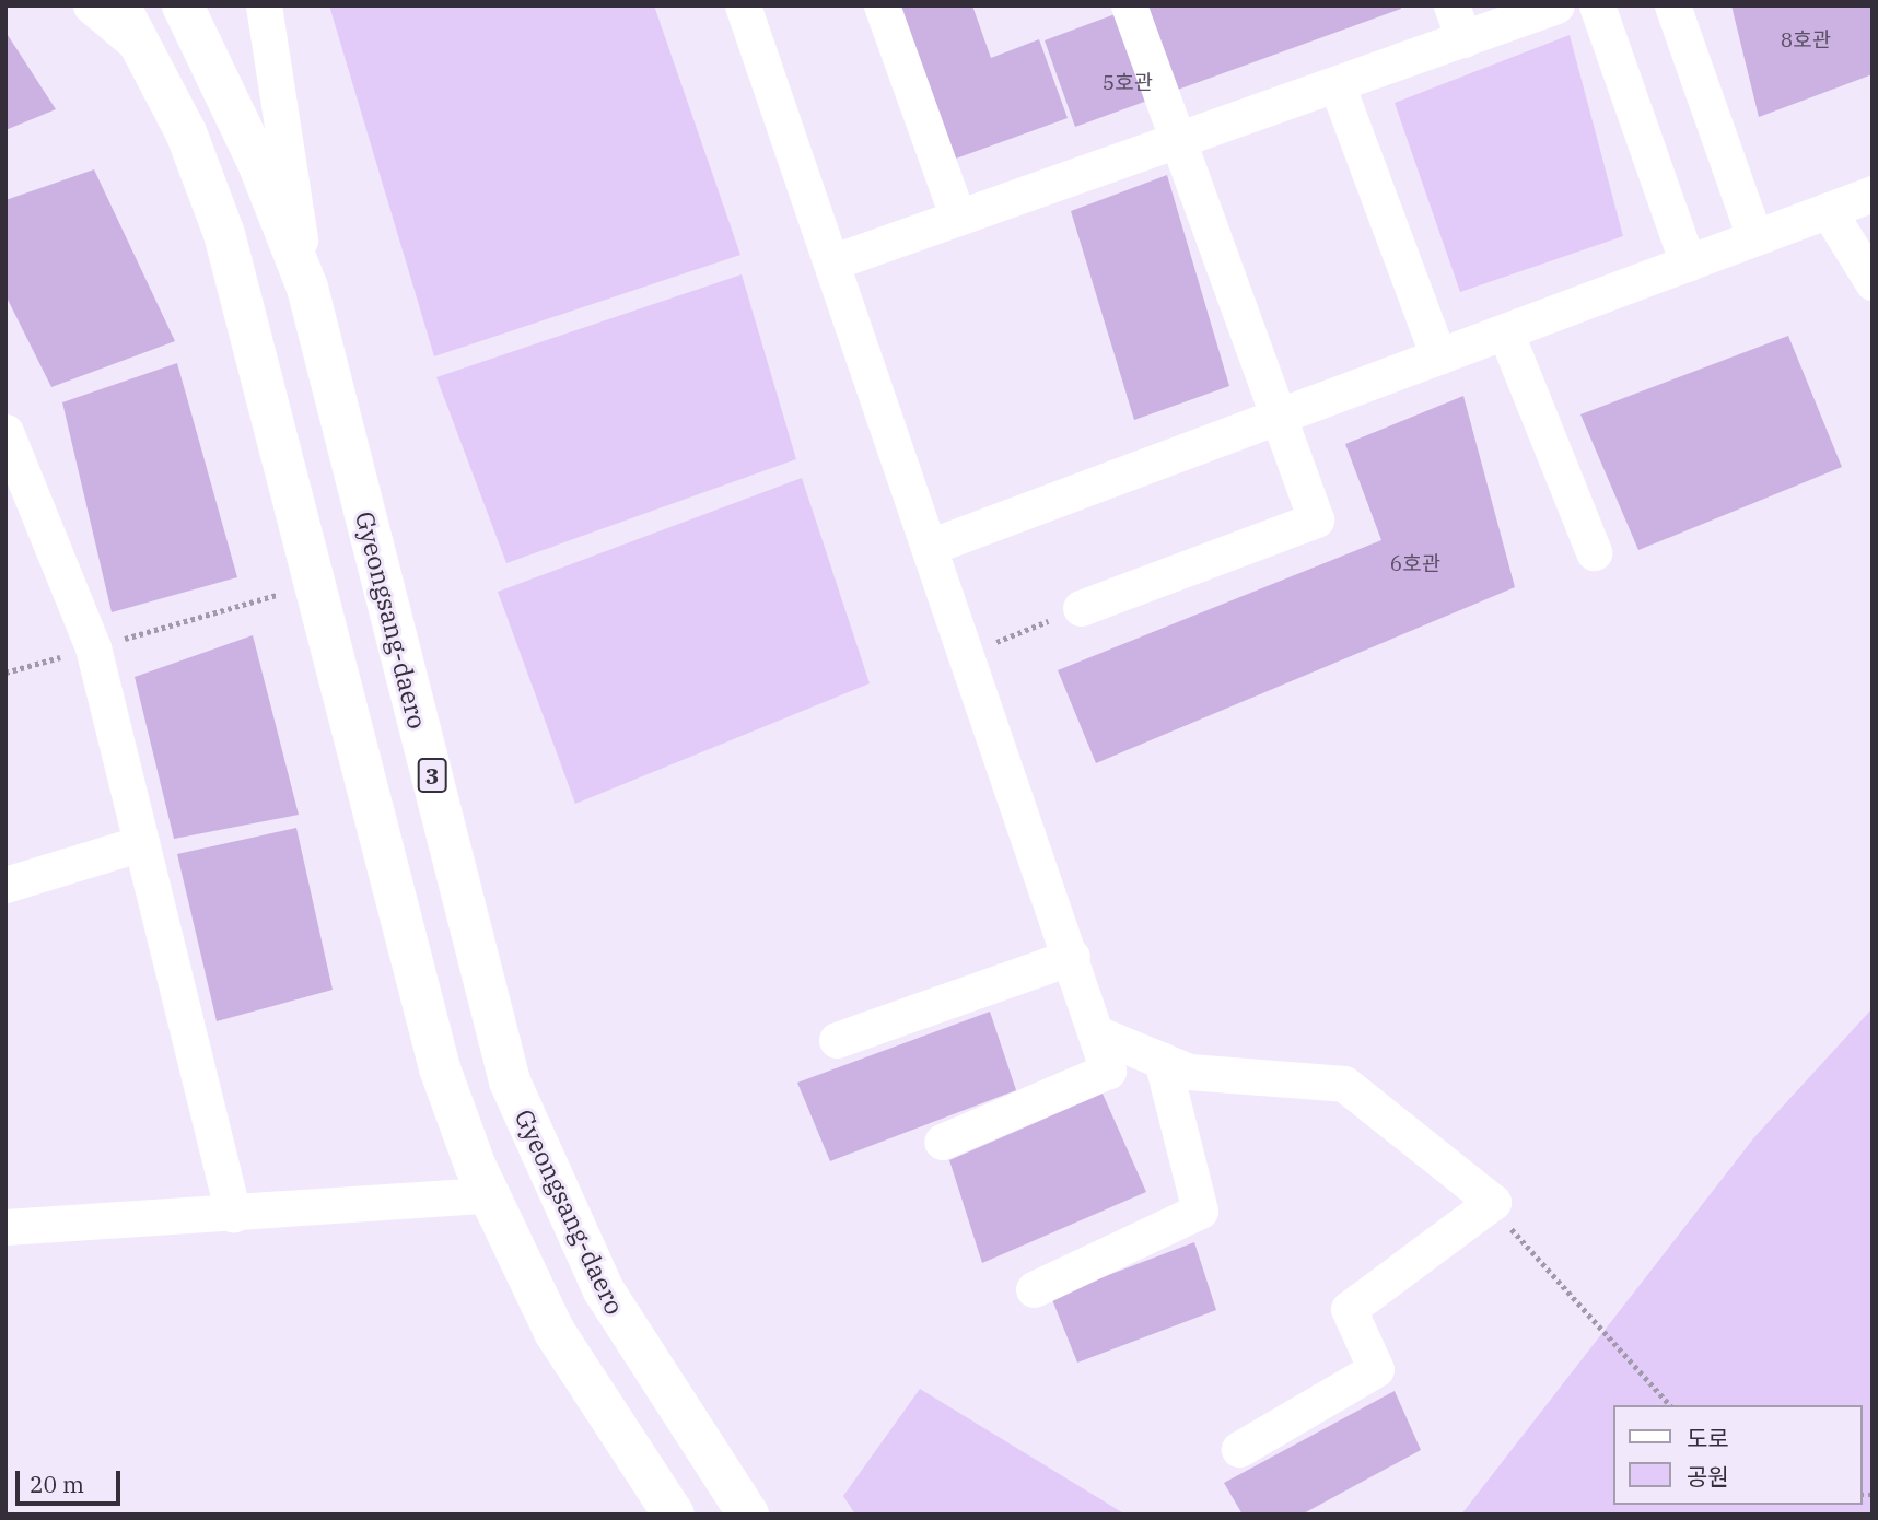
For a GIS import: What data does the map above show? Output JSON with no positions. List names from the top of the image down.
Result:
{
  "streets": {
    "main road": ["Gyeongsang-daero", "3"]
  },
  "house_numbers": ["8호관", "5호관", "6호관"],
  "legend": ["도로", "공원"],
  "scale_bar": "20 m"
}
